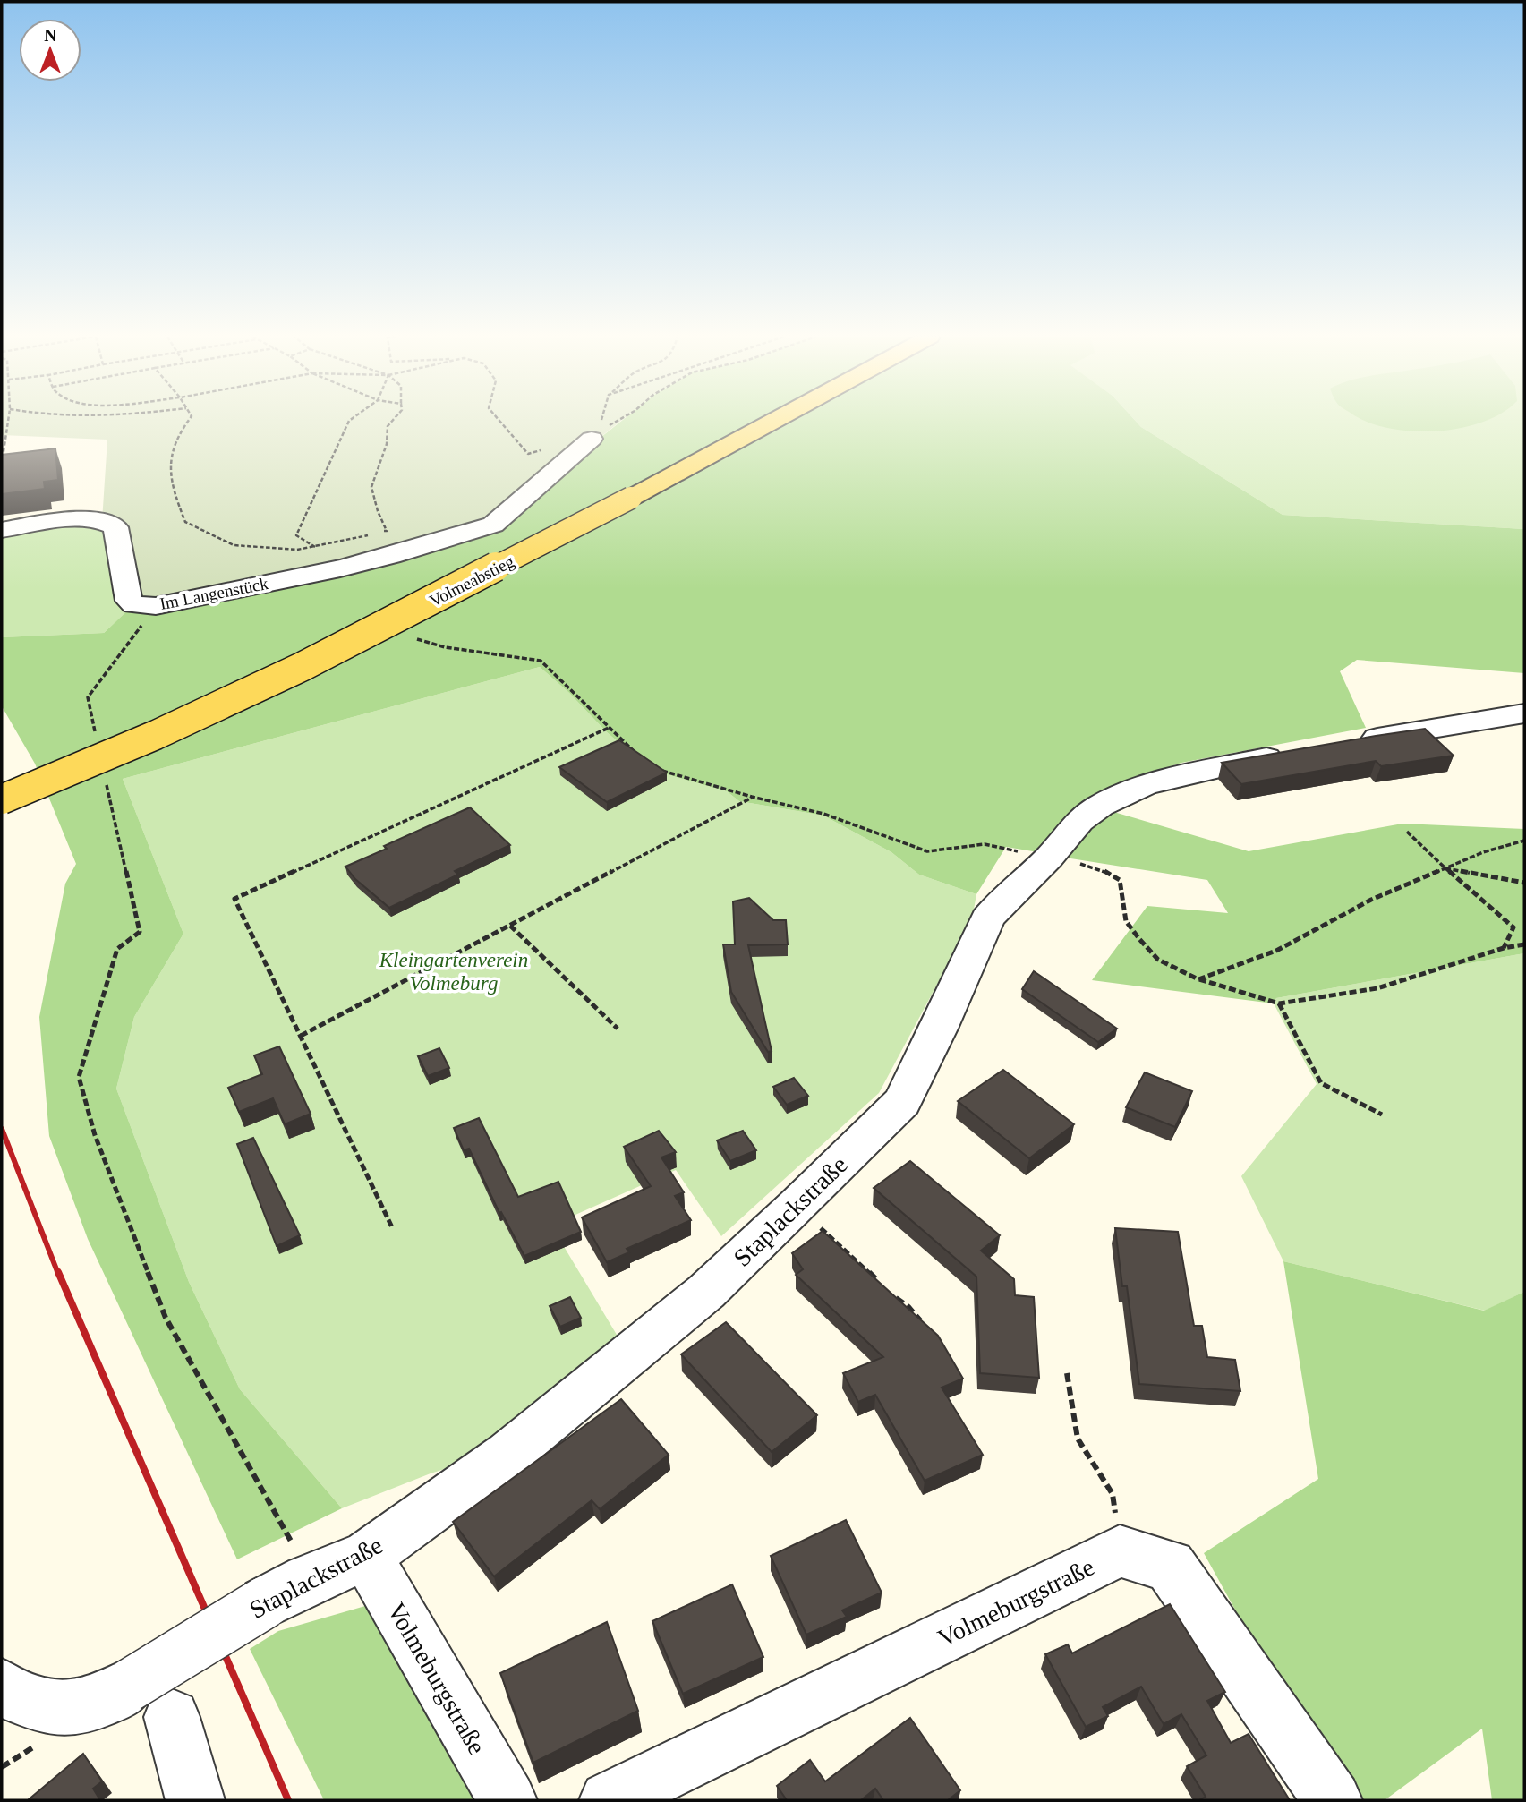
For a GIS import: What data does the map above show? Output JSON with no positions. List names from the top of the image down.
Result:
{
  "streets": {
    "main road": ["Volmeabstieg"],
    "street": ["Im Langenstück", "Staplackstraße", "Volmeburgstraße"]
  },
  "crossings": [
    ["Staplackstraße", "Volmeburgstraße"]
  ],
  "parks": ["Kleingartenverein Volmeburg"],
  "north": "top"
}
